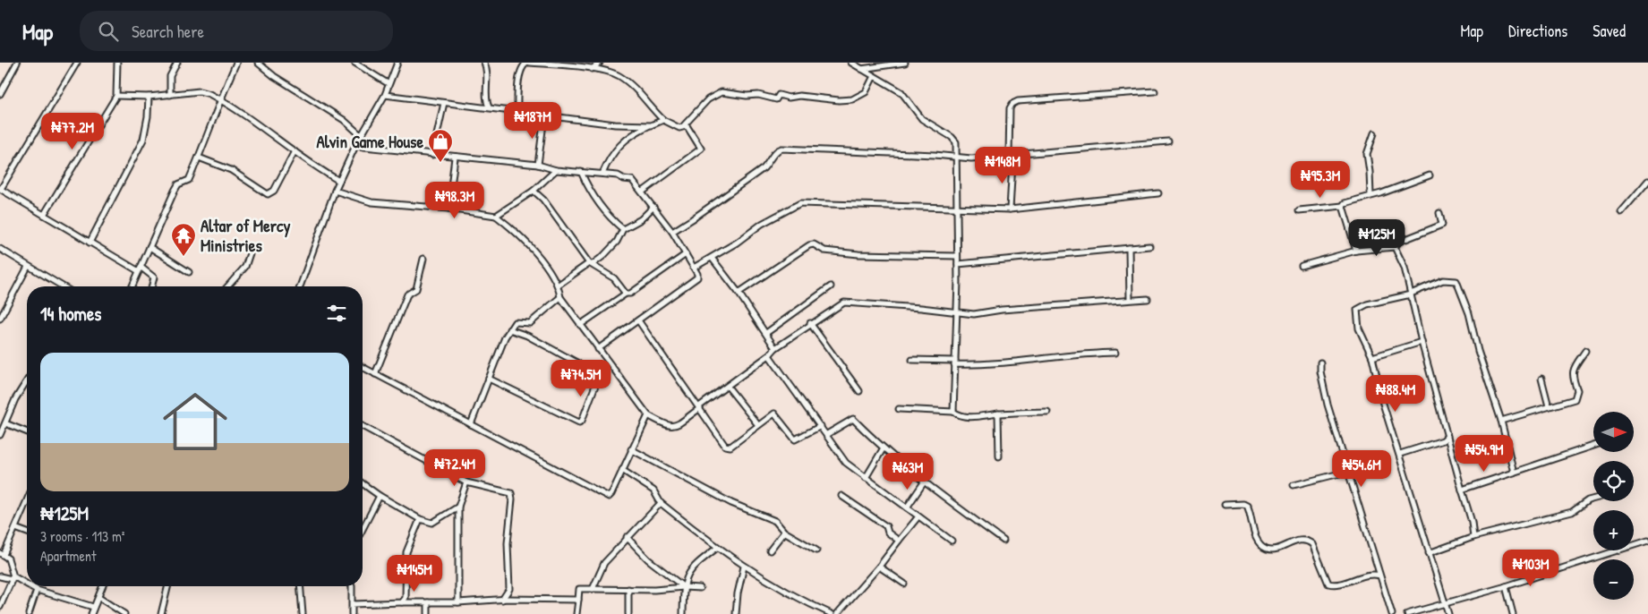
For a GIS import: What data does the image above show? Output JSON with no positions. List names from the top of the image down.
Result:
{
  "places": {
    "shop": ["Alvin Game House"],
    "temple": ["Altar of Mercy Ministries"]
  },
  "north": "right",
  "page": {
    "header": "Map",
    "search": "Search here",
    "nav": ["Map", "Directions", "Saved"],
    "price": [
      "₦187M",
      "₦77.2M",
      "₦148M",
      "₦95.3M",
      "₦98.3M",
      "₦125M",
      "₦74.5M",
      "₦88.4M",
      "₦54.9M",
      "₦72.4M",
      "₦54.6M",
      "₦63M",
      "₦103M",
      "₦145M"
    ],
    "heading": "14 homes",
    "list": [
      {
        "name": "₦125M",
        "note": "3 rooms · 113 m² · Apartment"
      }
    ],
    "map_buttons": ["+", "−"]
  }
}
